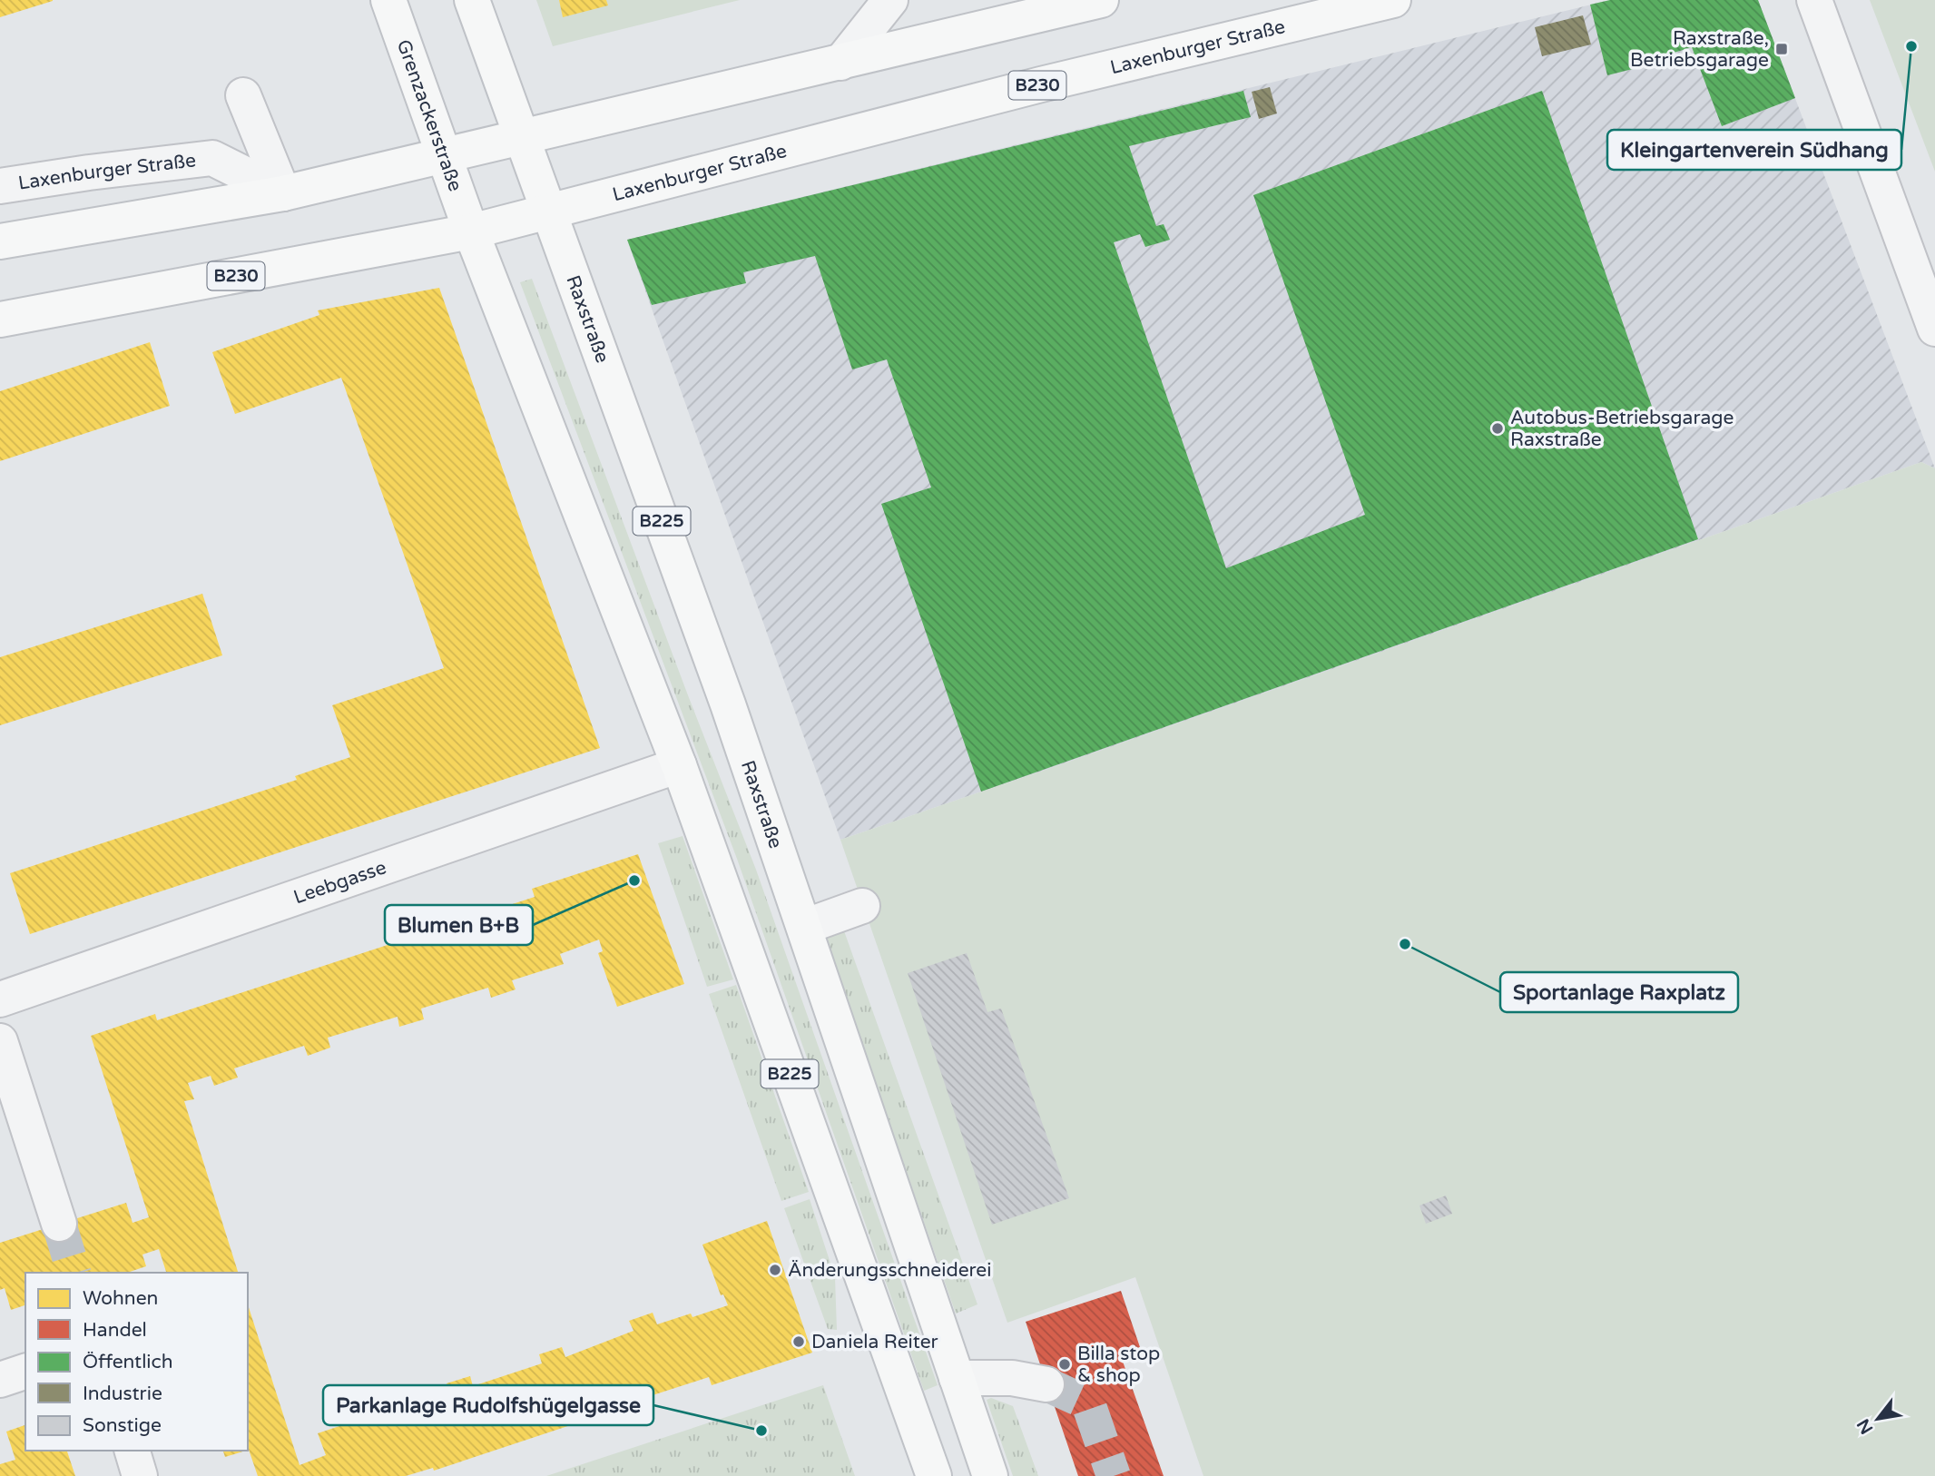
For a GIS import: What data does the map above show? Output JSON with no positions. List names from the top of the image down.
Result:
{
  "streets": {
    "main road": [
      "Laxenburger Straße",
      "B230",
      "Grenzackerstraße",
      "Raxstraße",
      "B225"
    ],
    "street": ["Leebgasse"]
  },
  "crossings": [
    ["Laxenburger Straße", "Grenzackerstraße"],
    ["Laxenburger Straße", "Raxstraße"],
    ["Laxenburger Straße", "B225"],
    ["Grenzackerstraße", "B225"],
    ["Raxstraße", "B225"],
    ["B225", "Leebgasse"]
  ],
  "places": {
    "other": [
      "Kleingartenverein Südhang",
      "Autobus-Betriebsgarage Raxstraße",
      "Blumen B+B",
      "Sportanlage Raxplatz",
      "Änderungsschneiderei",
      "Daniela Reiter",
      "Billa stop & shop",
      "Parkanlage Rudolfshügelgasse"
    ],
    "transit": ["Raxstraße, Betriebsgarage"]
  },
  "legend": [
    "Wohnen",
    "Handel",
    "Öffentlich",
    "Industrie",
    "Sonstige"
  ],
  "north": "bottom left"
}
